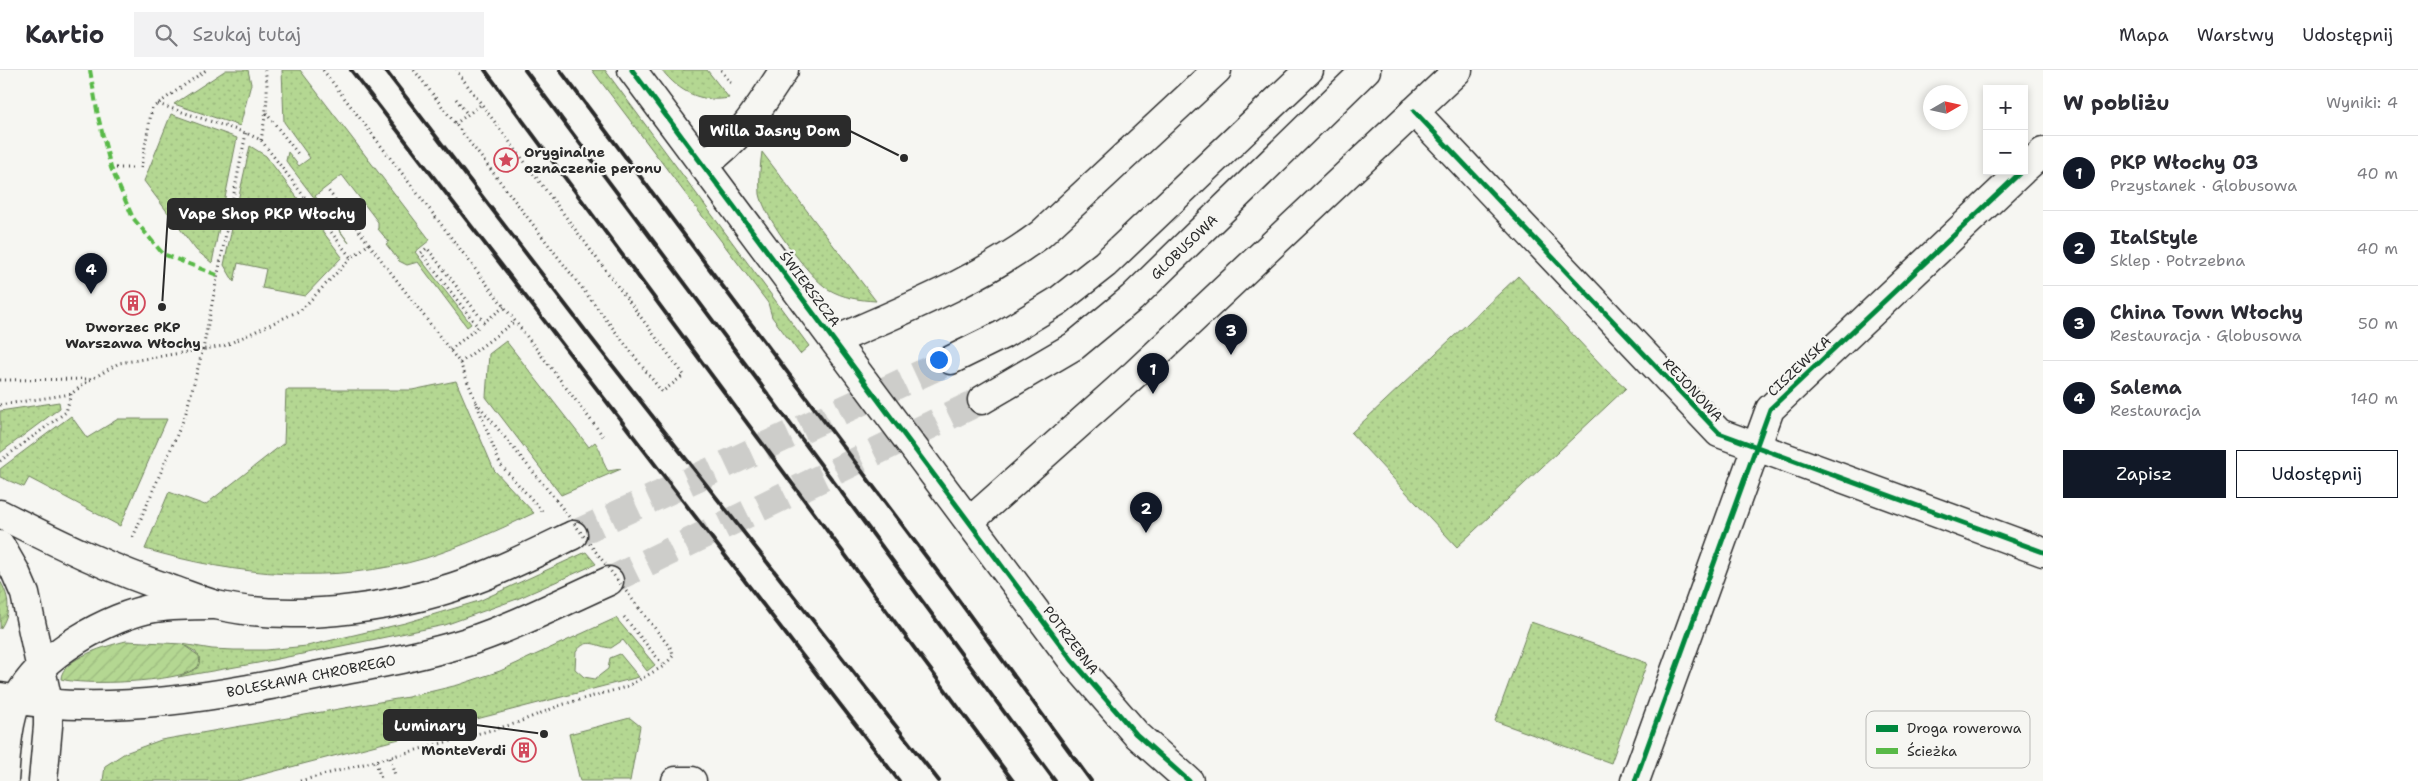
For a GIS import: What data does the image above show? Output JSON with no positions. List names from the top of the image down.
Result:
{
  "streets": {
    "street": [
      "GLOBUSOWA",
      "ŚWIERSZCZA",
      "CISZEWSKA",
      "REJONOWA",
      "POTRZEBNA",
      "BOLESŁAWA CHROBREGO"
    ]
  },
  "crossings": [
    ["ŚWIERSZCZA", "POTRZEBNA"],
    ["CISZEWSKA", "REJONOWA"]
  ],
  "places": {
    "other": ["Willa Jasny Dom", "Vape Shop PKP Włochy", "Luminary"],
    "place": ["Oryginalne oznaczenie peronu"],
    "building": ["Dworzec PKP Warszawa Włochy", "MonteVerdi"]
  },
  "legend": ["Droga rowerowa", "Ścieżka"],
  "north": "right",
  "page": {
    "header": "Kartio",
    "search": "Szukaj tutaj",
    "nav": ["Mapa", "Warstwy", "Udostępnij"],
    "heading": ["W pobliżu", "Wyniki: 4"],
    "map_buttons": ["+", "−"],
    "list": [
      {
        "mark": "1",
        "name": "PKP Włochy 03",
        "note": "Przystanek · Globusowa",
        "value": "40 m"
      },
      {
        "mark": "2",
        "name": "ItalStyle",
        "note": "Sklep · Potrzebna",
        "value": "40 m"
      },
      {
        "mark": "3",
        "name": "China Town Włochy",
        "note": "Restauracja · Globusowa",
        "value": "50 m"
      },
      {
        "mark": "4",
        "name": "Salema",
        "note": "Restauracja",
        "value": "140 m"
      }
    ],
    "pins": [
      "4",
      "3",
      "1",
      "2"
    ],
    "buttons": ["Zapisz", "Udostępnij"]
  }
}
